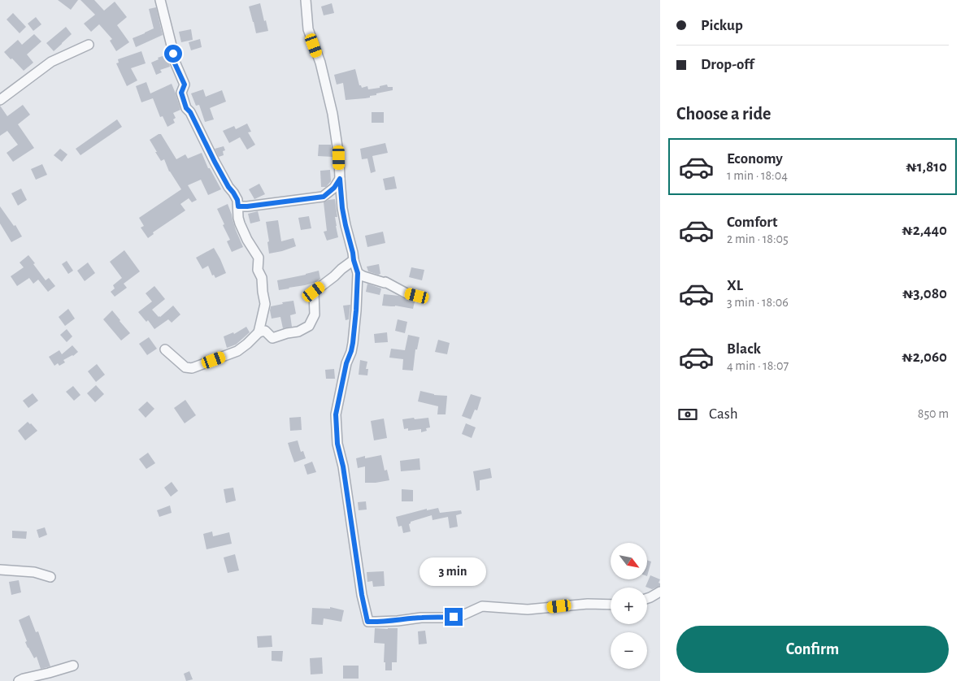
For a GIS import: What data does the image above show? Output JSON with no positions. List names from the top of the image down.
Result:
{
  "north": "bottom right",
  "page": {
    "banner": ["Pickup", "Drop-off"],
    "heading": "Choose a ride",
    "list": [
      {
        "name": "Economy",
        "note": "1 min · 18:04",
        "value": "₦1,810"
      },
      {
        "name": "Comfort",
        "note": "2 min · 18:05",
        "value": "₦2,440"
      },
      {
        "name": "XL",
        "note": "3 min · 18:06",
        "value": "₦3,080"
      },
      {
        "name": "Black",
        "note": "4 min · 18:07",
        "value": "₦2,060"
      }
    ],
    "pay": ["Cash", "850 m"],
    "map_buttons": ["+", "−"],
    "bubble": "3 min",
    "buttons": "Confirm"
  }
}
